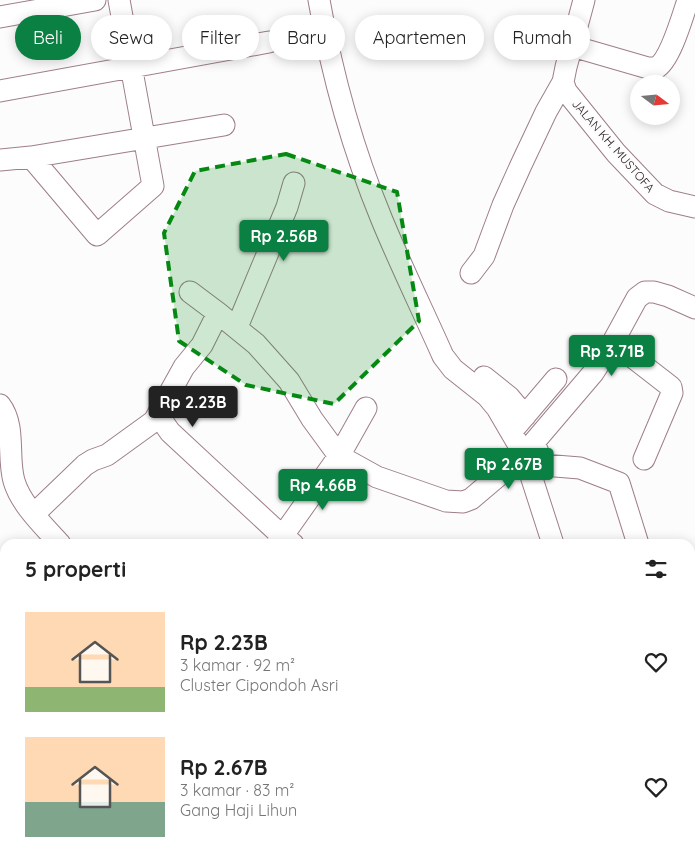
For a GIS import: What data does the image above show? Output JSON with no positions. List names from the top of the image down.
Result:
{
  "streets": {
    "street": ["JALAN KH. MUSTOFA"]
  },
  "north": "right",
  "page": {
    "chip": [
      "Beli",
      "Sewa",
      "Filter",
      "Baru",
      "Apartemen",
      "Rumah"
    ],
    "price": [
      "Rp 2.56B",
      "Rp 3.71B",
      "Rp 2.23B",
      "Rp 2.67B",
      "Rp 4.66B"
    ],
    "heading": "5 properti",
    "list": [
      {
        "name": "Rp 2.23B",
        "note": "3 kamar · 92 m² · Cluster Cipondoh Asri"
      },
      {
        "name": "Rp 2.67B",
        "note": "3 kamar · 83 m² · Gang Haji Lihun"
      }
    ]
  }
}
